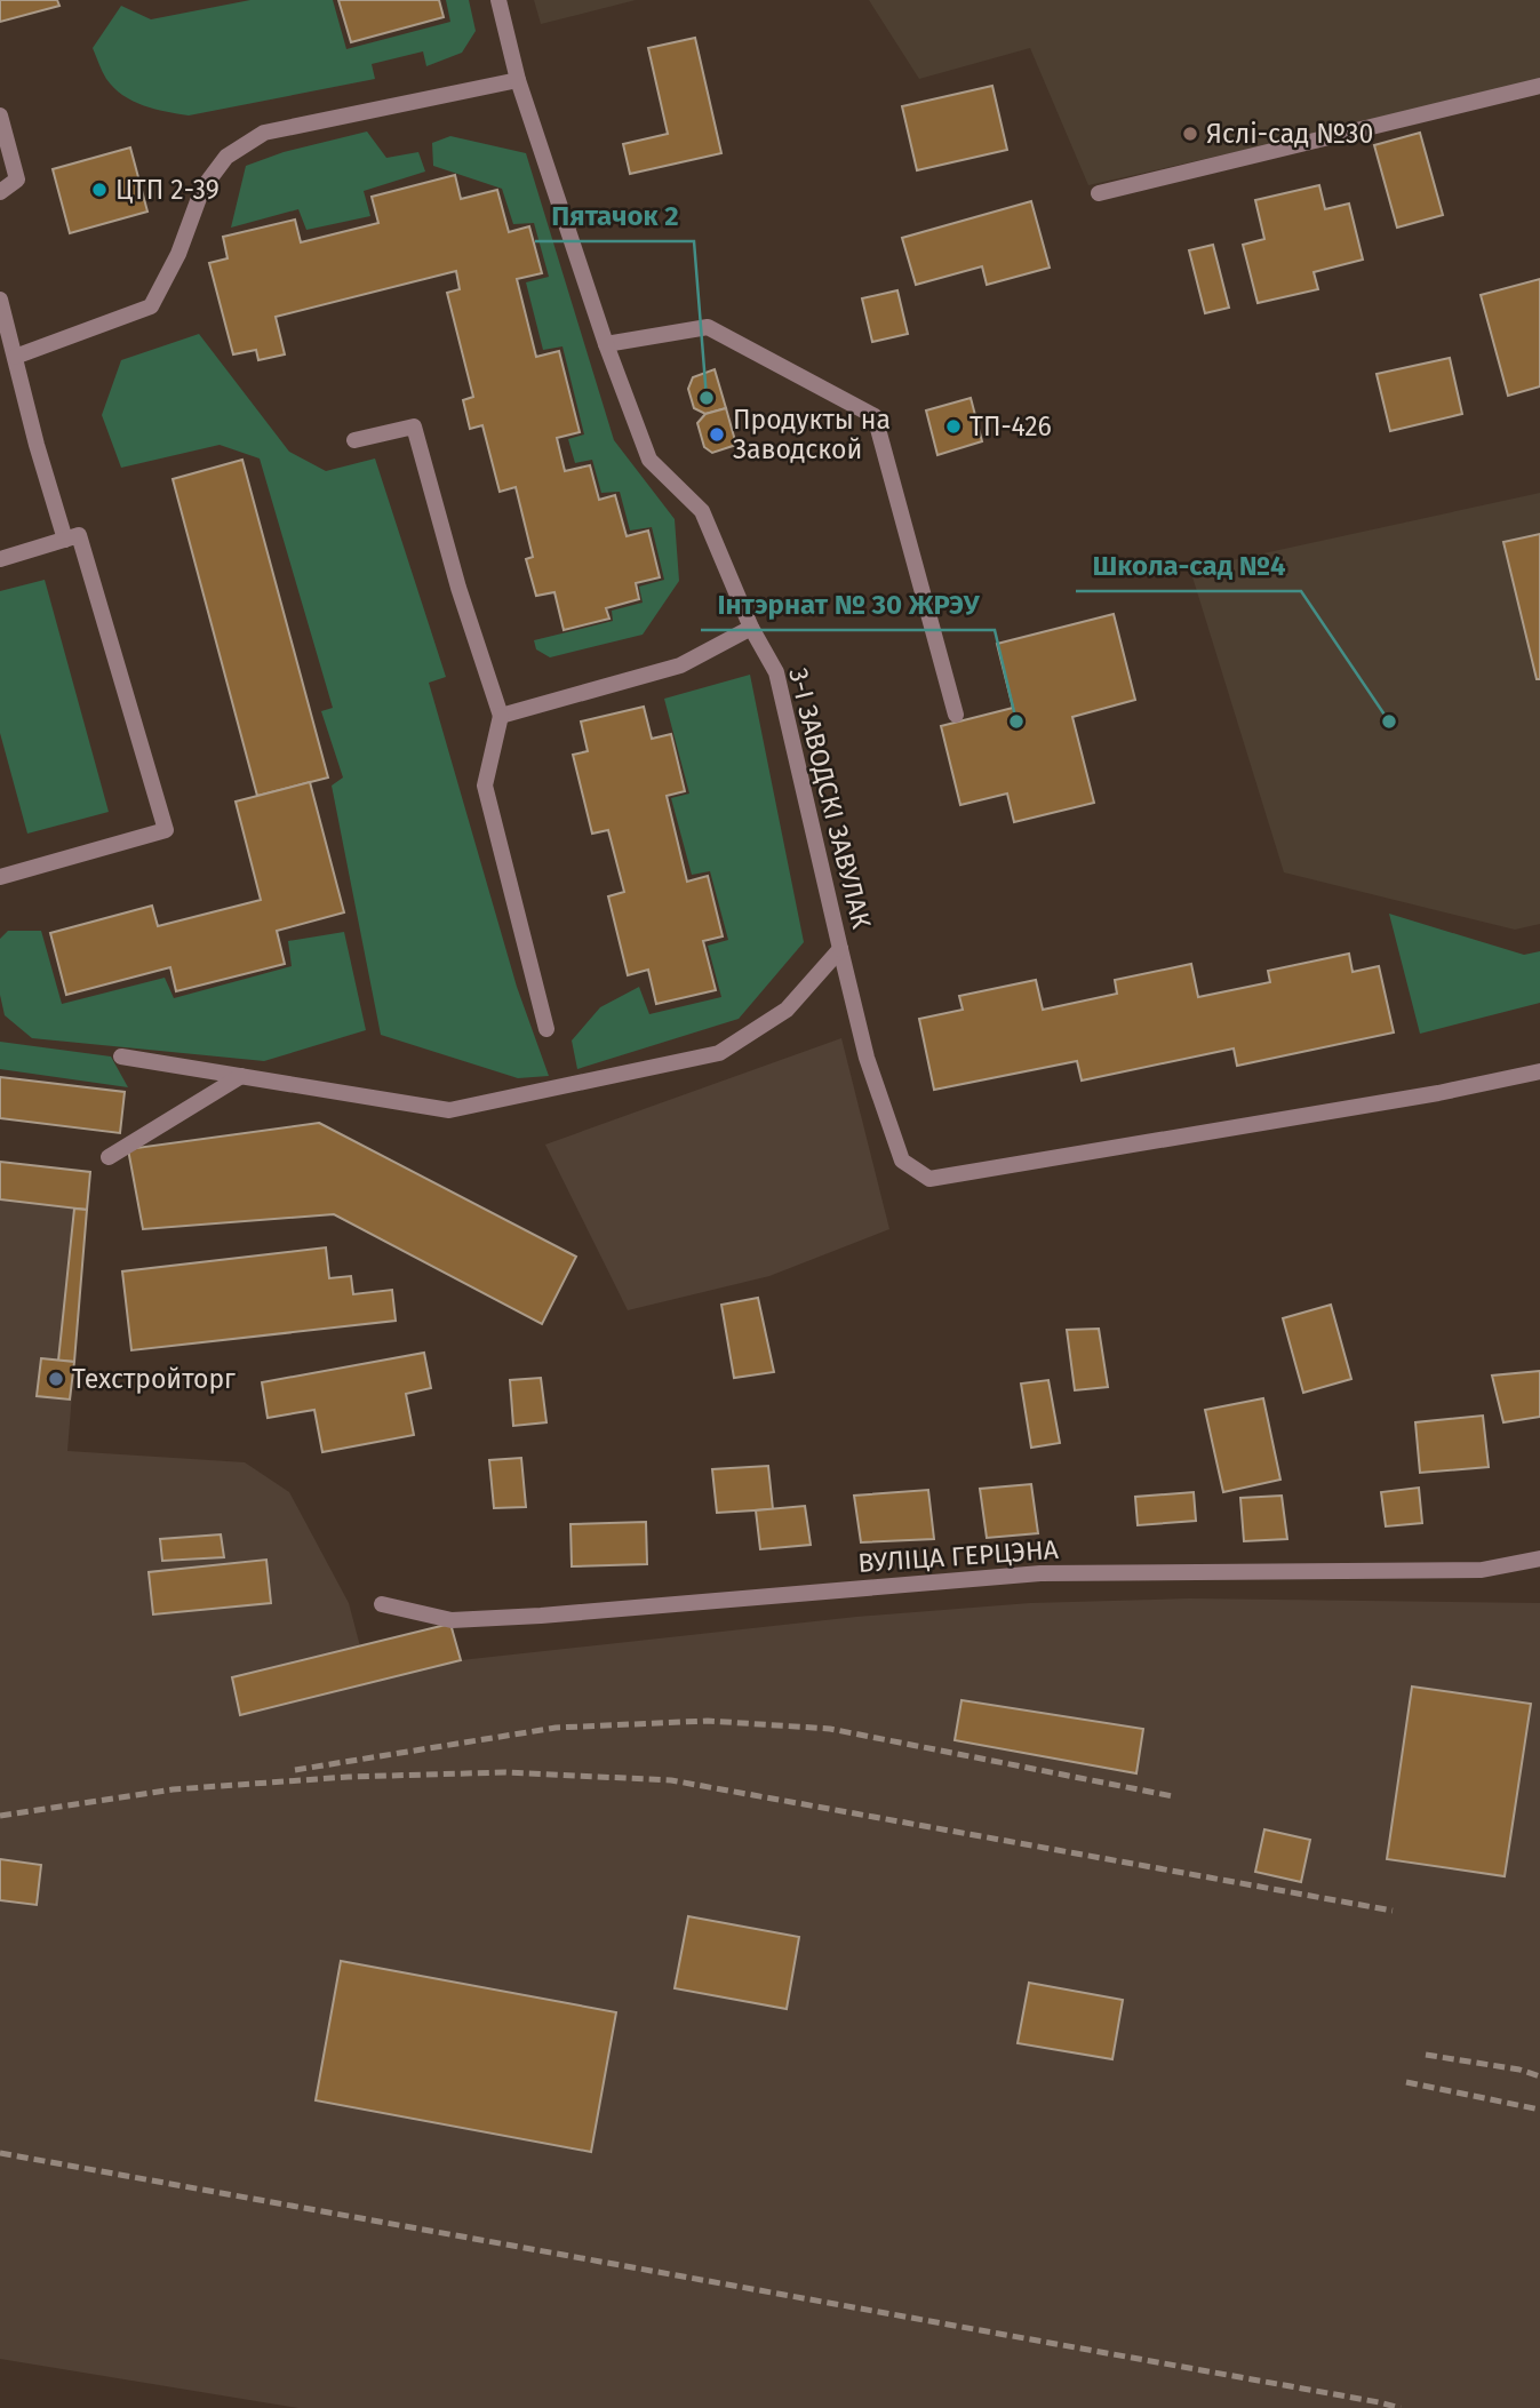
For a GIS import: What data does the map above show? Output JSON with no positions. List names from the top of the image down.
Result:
{
  "streets": {
    "street": ["3-І ЗАВОДСКІ ЗАВУЛАК", "ВУЛІЦА ГЕРЦЭНА"]
  },
  "places": [
    "Яслі-сад №30",
    "ЦТП 2-39",
    "Пятачок 2",
    "ТП-426",
    "Продукты на Заводской",
    "Інтэрнат № 30 ЖРЭУ",
    "Школа-сад №4",
    "Техстройторг"
  ]
}
